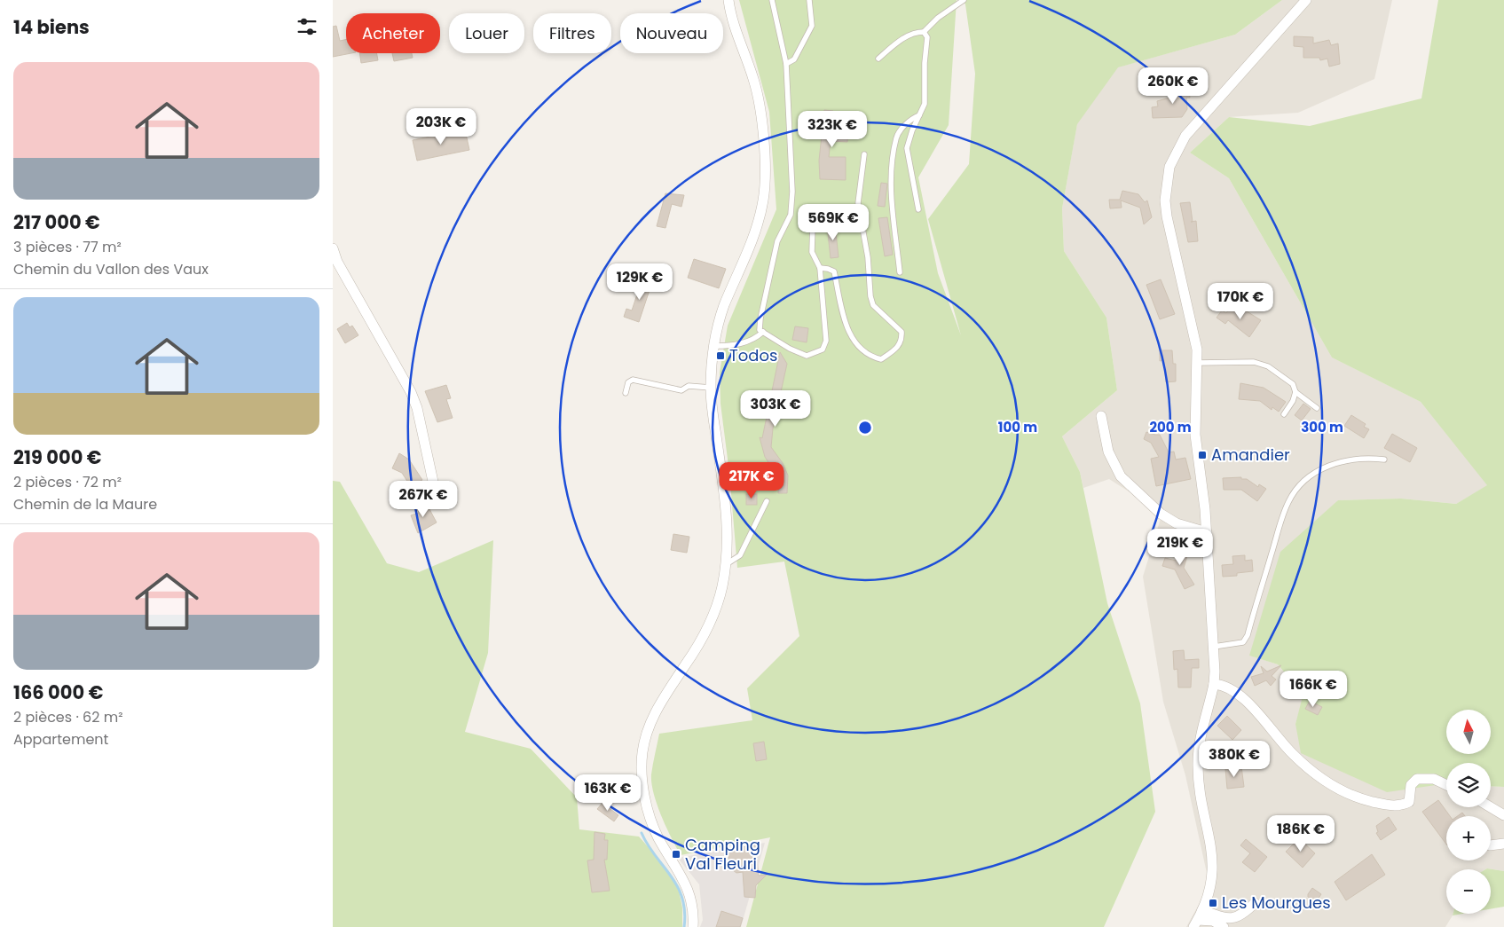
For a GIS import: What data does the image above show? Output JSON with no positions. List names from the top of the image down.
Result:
{
  "places": {
    "transit": [
      "Todos",
      "Amandier",
      "Camping Val Fleuri",
      "Les Mourgues"
    ]
  },
  "north": "top",
  "page": {
    "heading": "14 biens",
    "chip": [
      "Acheter",
      "Louer",
      "Filtres",
      "Nouveau"
    ],
    "list": [
      {
        "name": "217 000 €",
        "note": "3 pièces · 77 m² · Chemin du Vallon des Vaux"
      },
      {
        "name": "219 000 €",
        "note": "2 pièces · 72 m² · Chemin de la Maure"
      },
      {
        "name": "166 000 €",
        "note": "2 pièces · 62 m² · Appartement"
      }
    ],
    "price": [
      "260K €",
      "203K €",
      "323K €",
      "569K €",
      "129K €",
      "170K €",
      "303K €",
      "217K €",
      "267K €",
      "219K €",
      "166K €",
      "380K €",
      "163K €",
      "186K €"
    ],
    "map_buttons": ["+", "−"]
  },
  "rings": ["100 m", "200 m", "300 m"]
}
